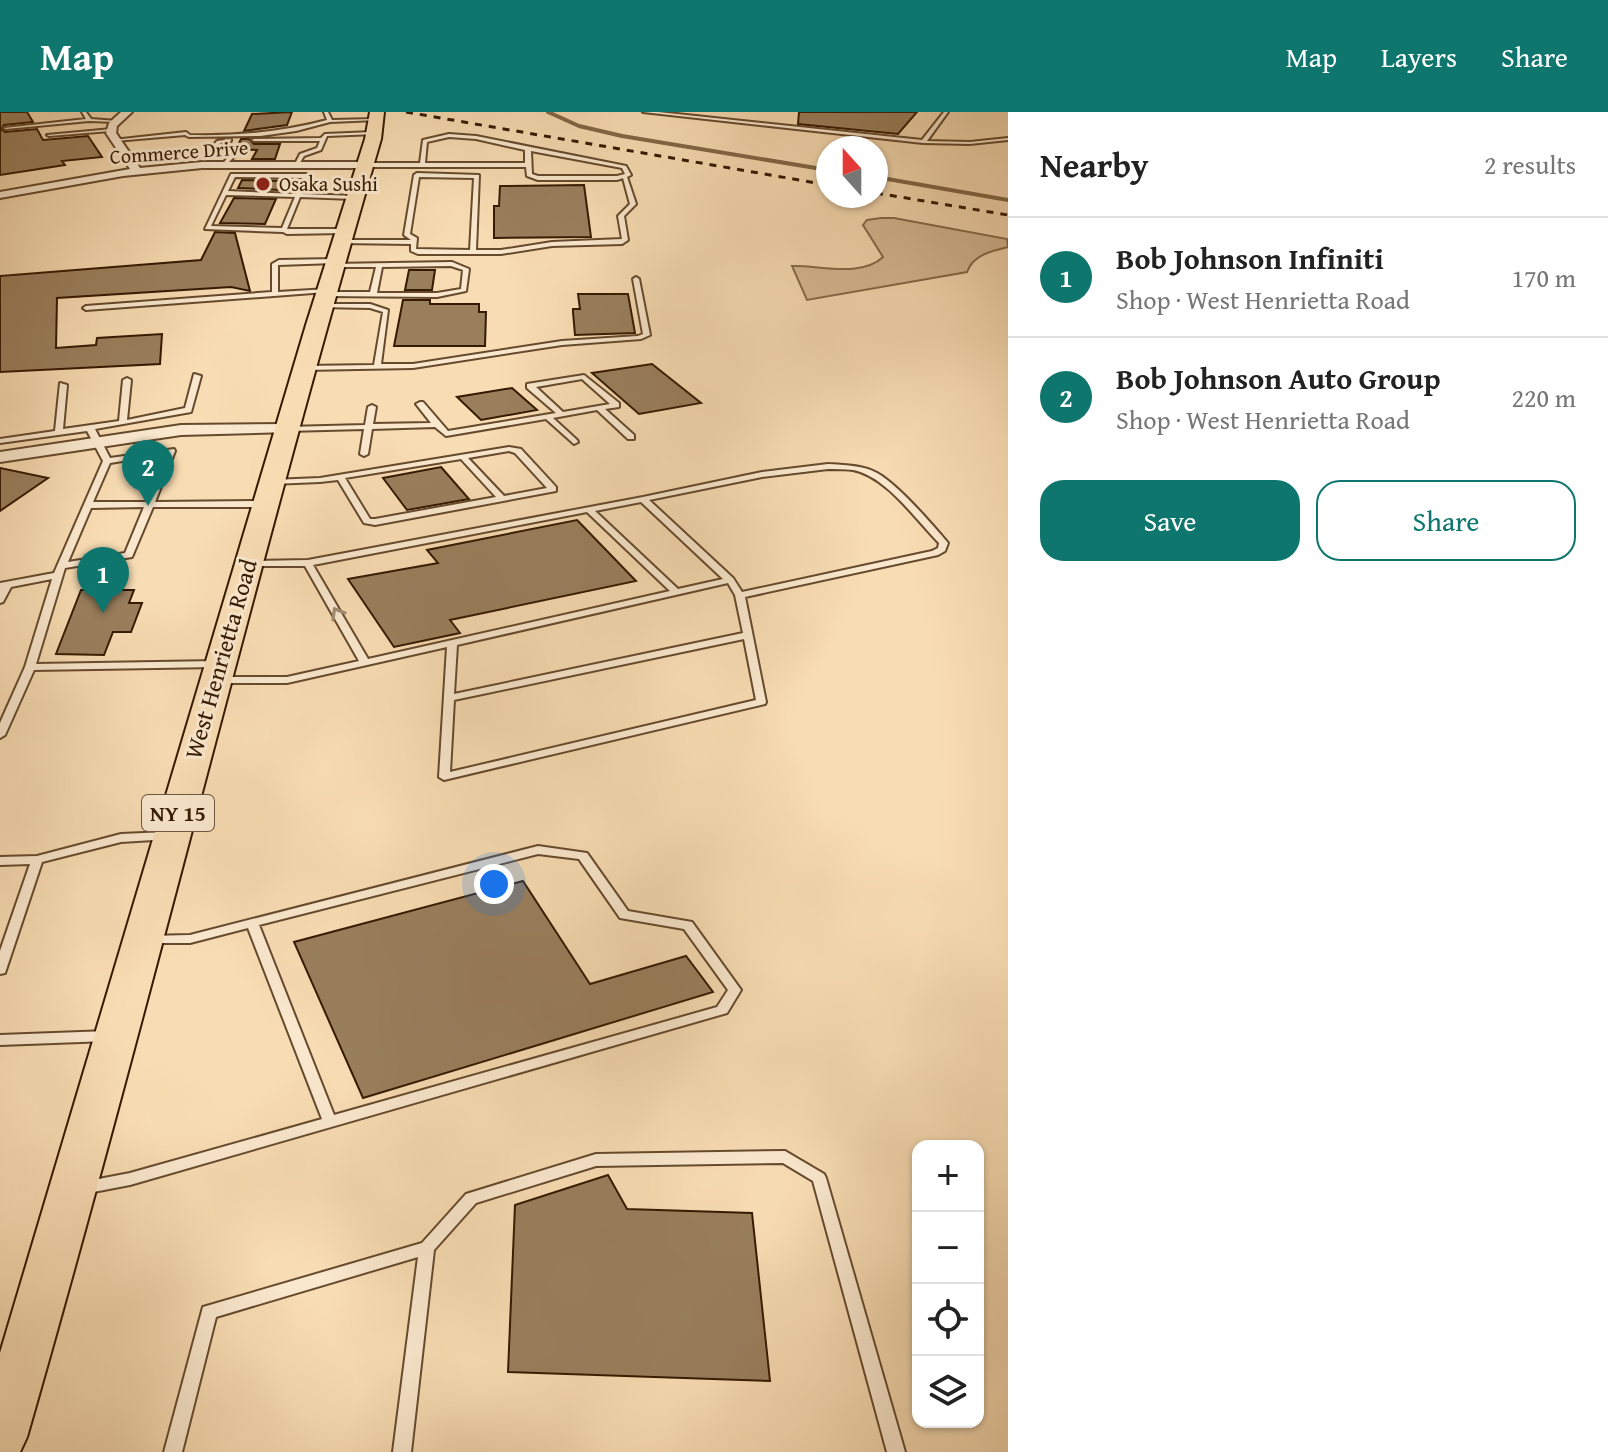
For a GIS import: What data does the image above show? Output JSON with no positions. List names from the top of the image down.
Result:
{
  "streets": {
    "main road": ["West Henrietta Road", "NY 15"],
    "street": ["Commerce Drive"]
  },
  "crossings": [
    ["Commerce Drive", "West Henrietta Road"]
  ],
  "places": ["Osaka Sushi"],
  "north": "top",
  "page": {
    "header": "Map",
    "nav": ["Map", "Layers", "Share"],
    "heading": ["Nearby", "2 results"],
    "list": [
      {
        "mark": "1",
        "name": "Bob Johnson Infiniti",
        "note": "Shop · West Henrietta Road",
        "value": "170 m"
      },
      {
        "mark": "2",
        "name": "Bob Johnson Auto Group",
        "note": "Shop · West Henrietta Road",
        "value": "220 m"
      }
    ],
    "pins": ["2", "1"],
    "buttons": ["Save", "Share"],
    "map_buttons": ["+", "−"]
  }
}
